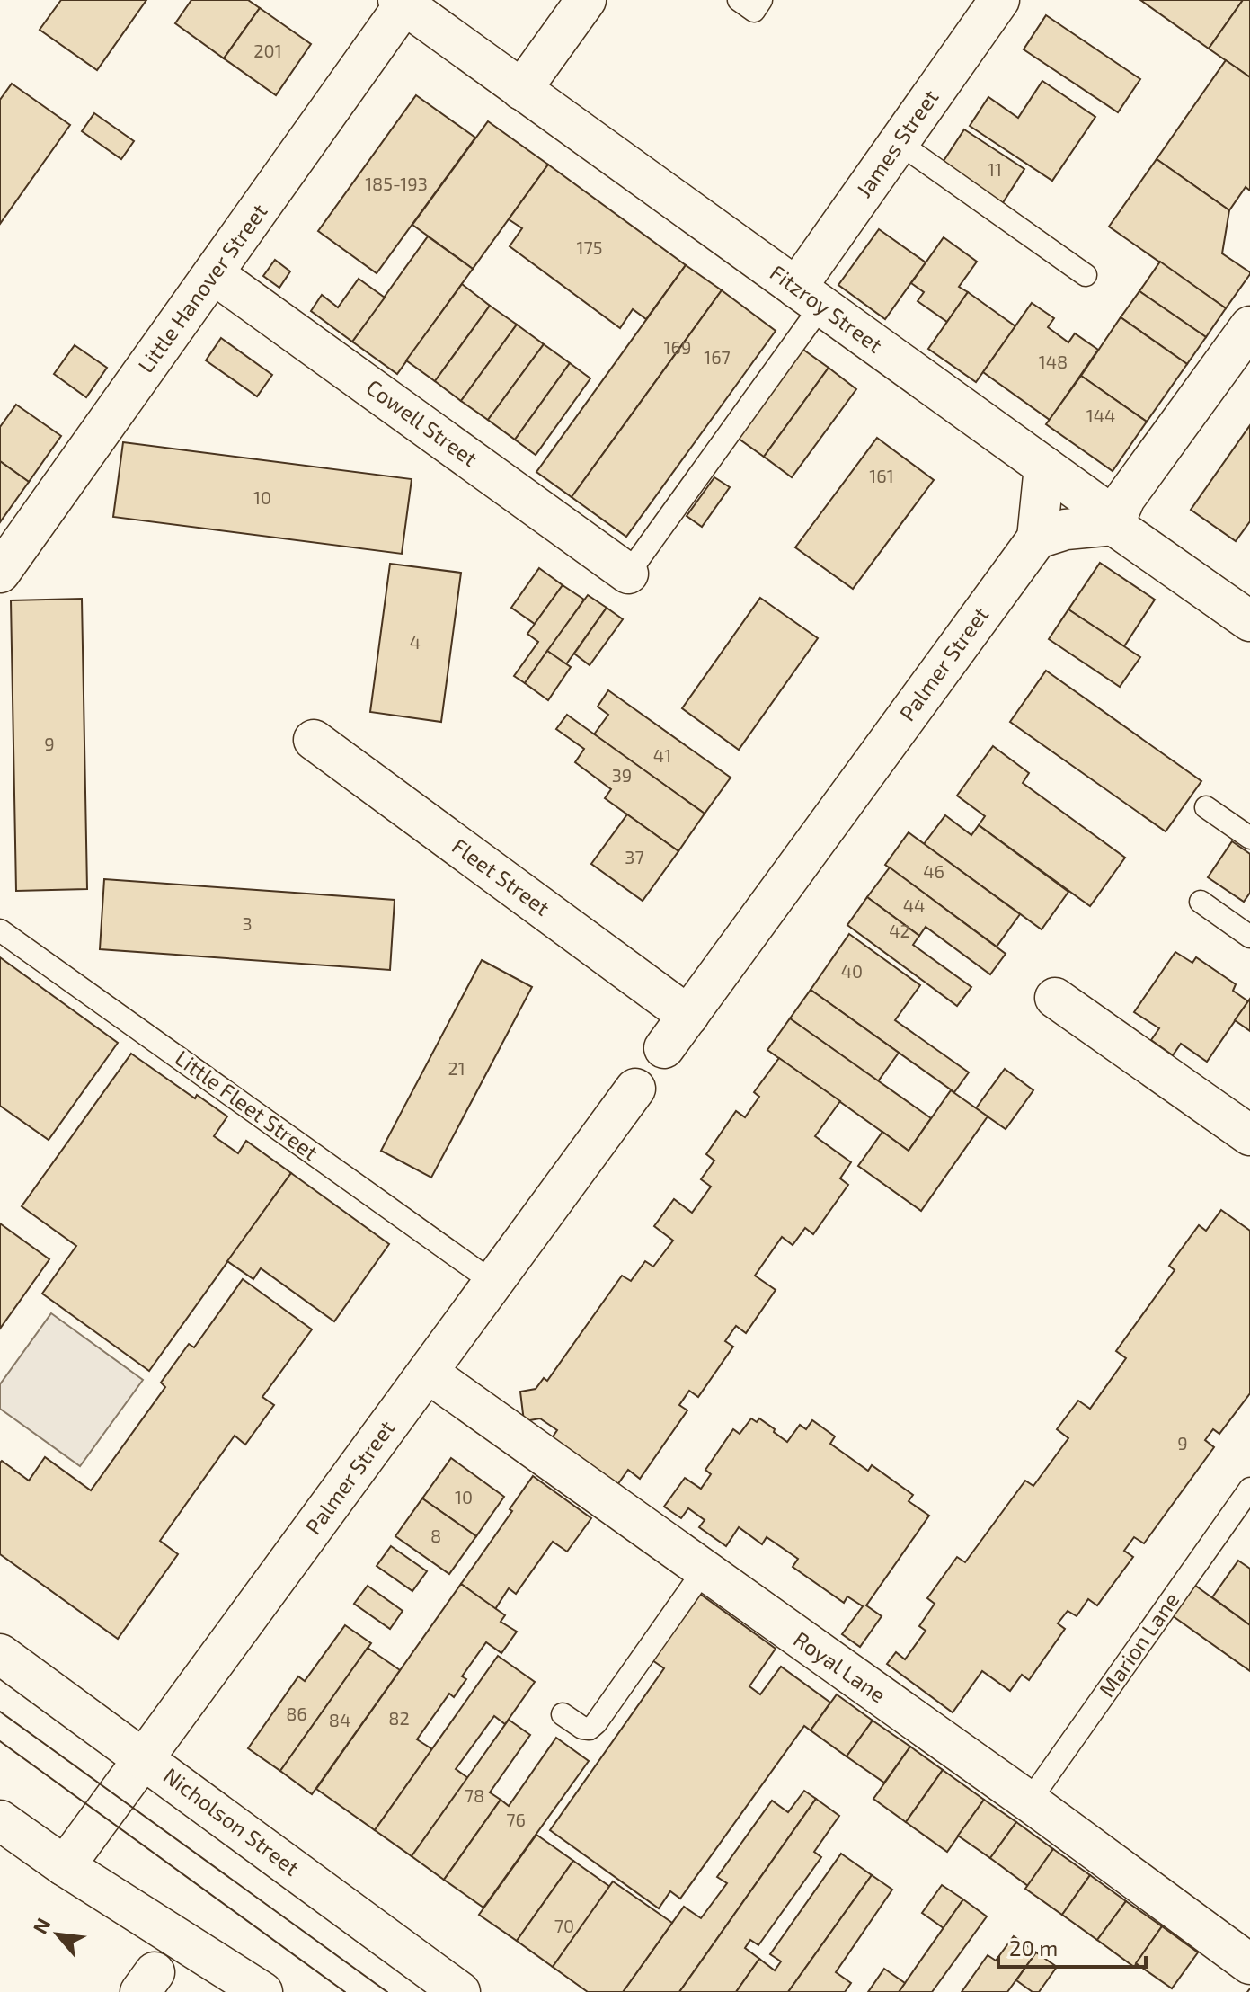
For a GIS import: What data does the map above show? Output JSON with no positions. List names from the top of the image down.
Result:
{
  "streets": {
    "street": [
      "James Street",
      "Little Hanover Street",
      "Fitzroy Street",
      "Cowell Street",
      "Palmer Street",
      "Fleet Street",
      "Royal Lane",
      "Nicholson Street"
    ],
    "lane": ["Little Fleet Street", "Marion Lane"]
  },
  "crossings": [
    ["James Street", "Fitzroy Street"],
    ["Little Hanover Street", "Fitzroy Street"],
    ["Little Hanover Street", "Cowell Street"],
    ["Palmer Street", "Fleet Street"],
    ["Palmer Street", "Little Fleet Street"],
    ["Palmer Street", "Royal Lane"],
    ["Palmer Street", "Nicholson Street"],
    ["Marion Lane", "Royal Lane"]
  ],
  "house_numbers": [
    "201",
    "11",
    "185-193",
    "175",
    "169",
    "167",
    "148",
    "144",
    "161",
    "10",
    "4",
    "9",
    "41",
    "39",
    "37",
    "46",
    "44",
    "3",
    "42",
    "40",
    "21",
    "9",
    "10",
    "8",
    "86",
    "82",
    "84",
    "78",
    "76",
    "70"
  ],
  "scale_bar": "20 m",
  "north": "top left"
}
